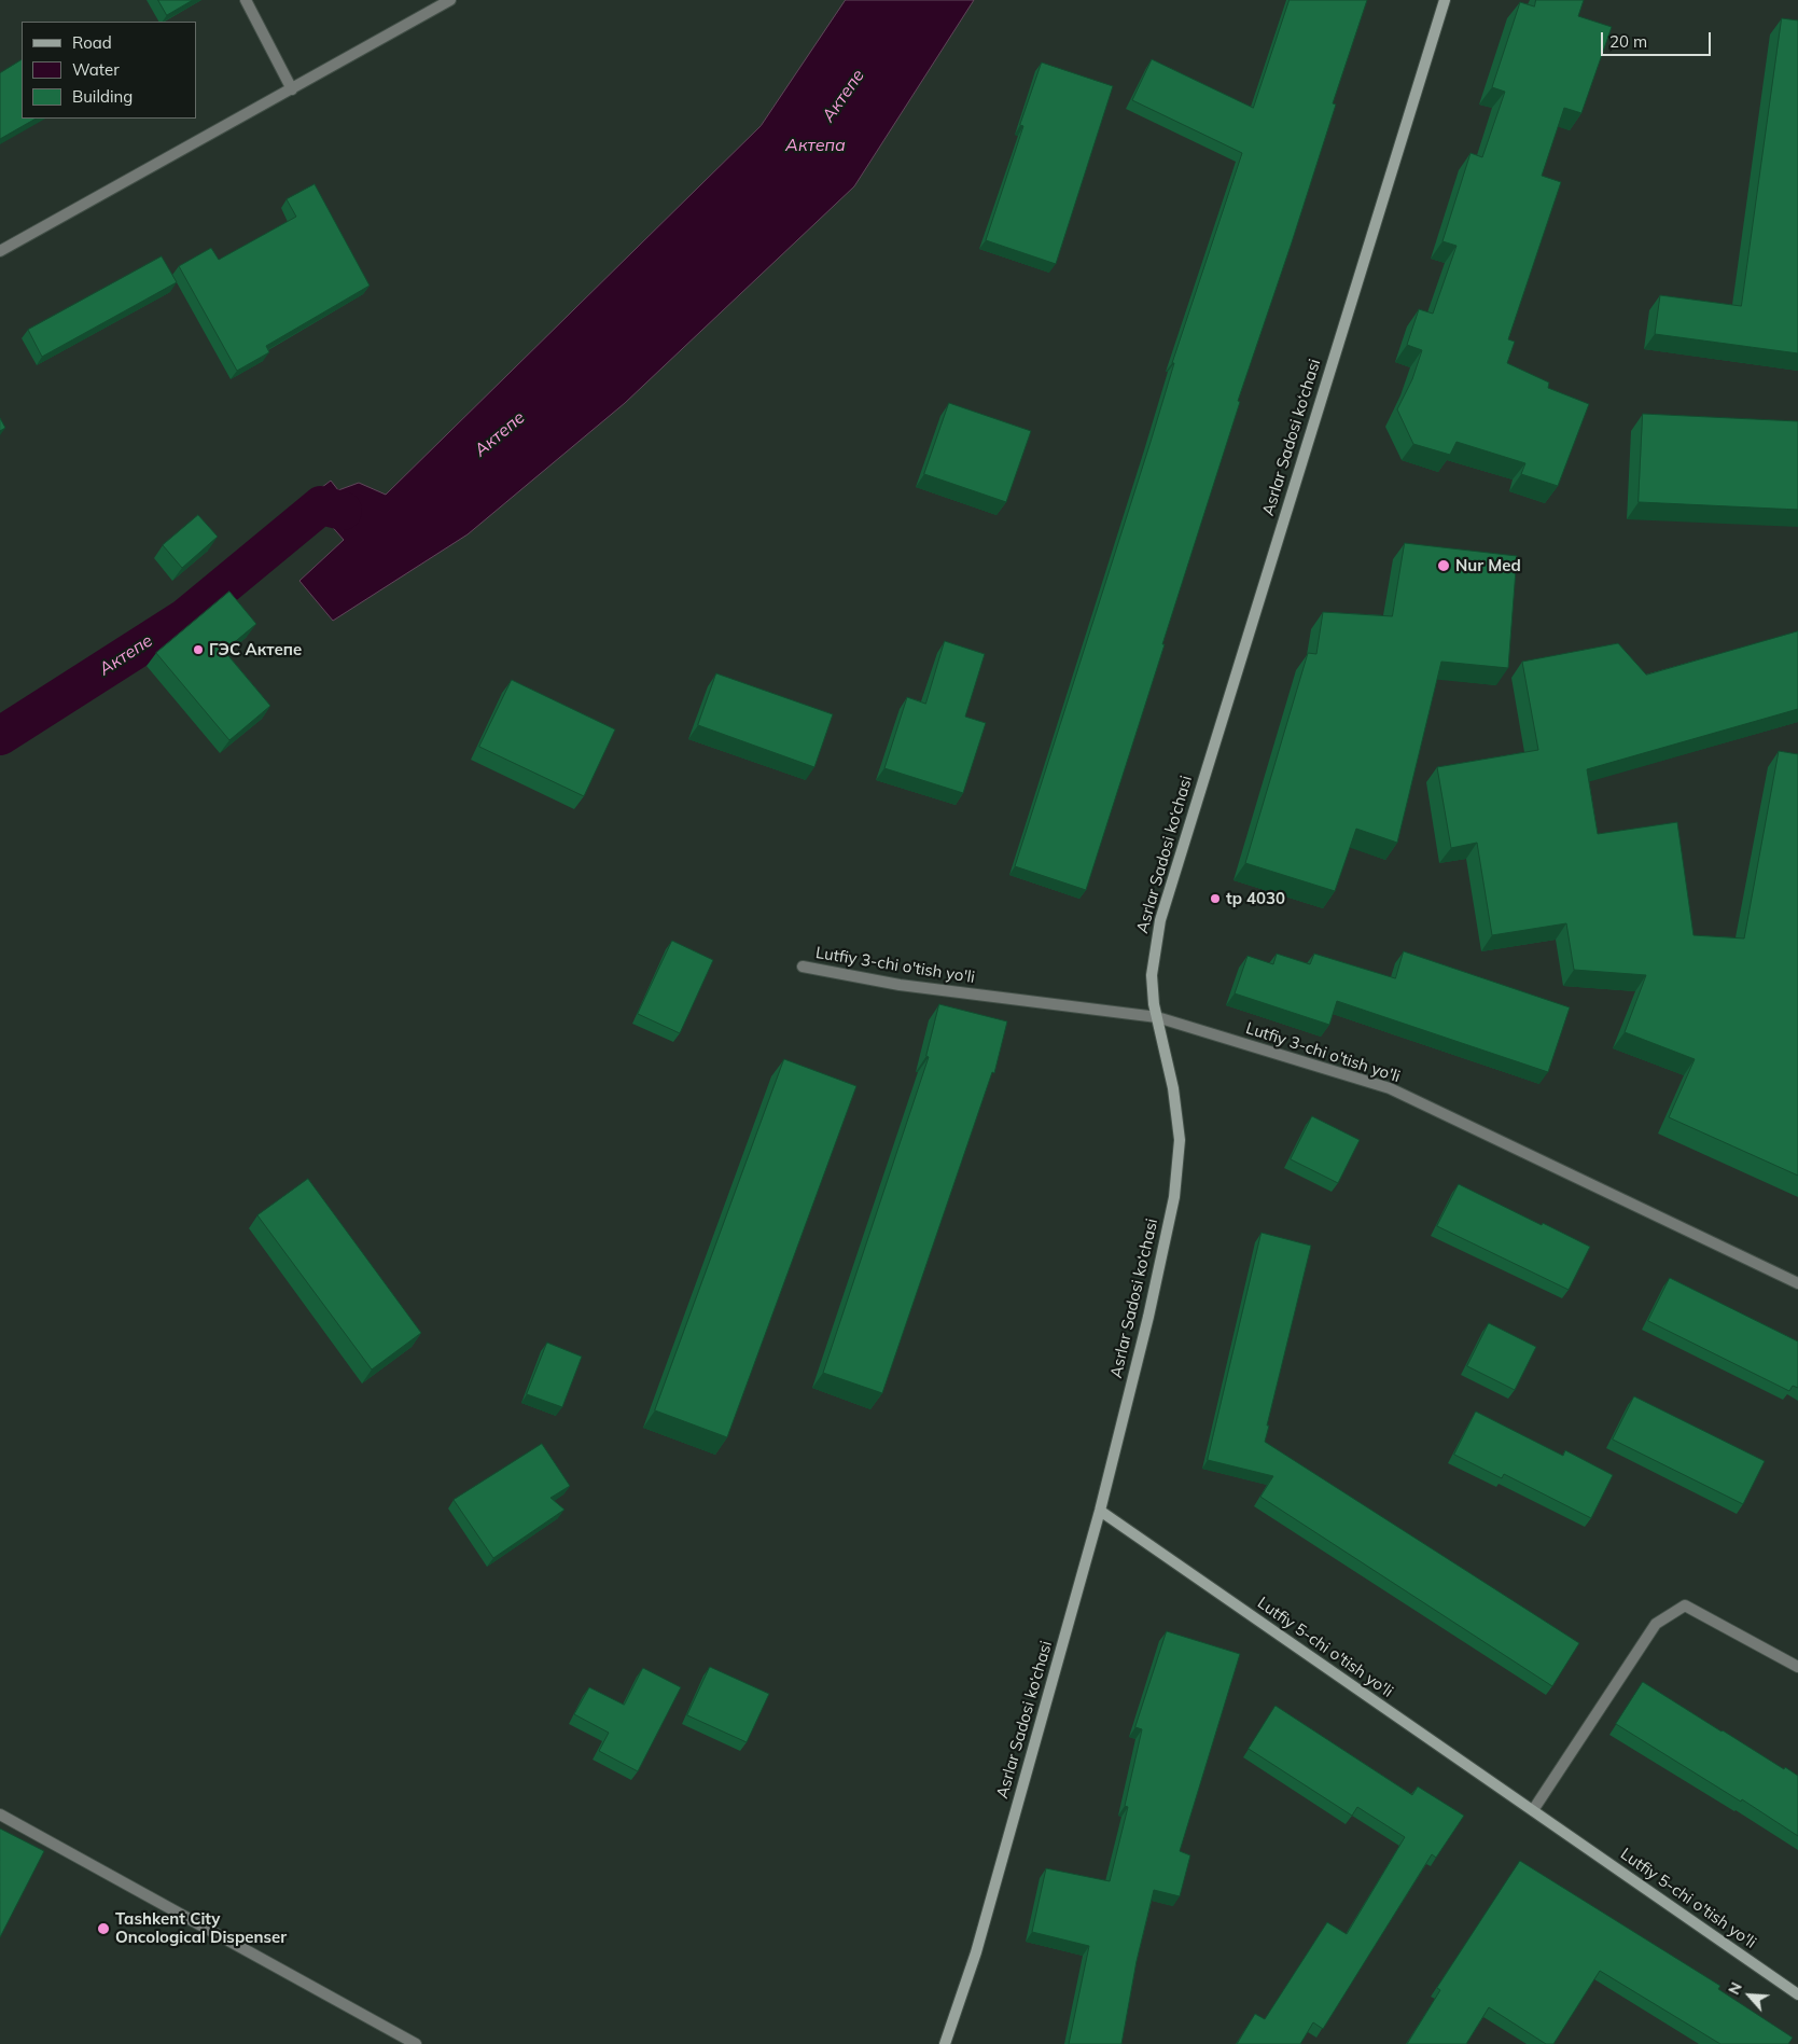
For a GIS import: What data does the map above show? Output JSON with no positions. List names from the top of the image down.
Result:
{
  "streets": {
    "street": ["Asrlar Sadosi ko‘chasi", "Lutfiy 3-chi o'tish yo'li", "Lutfiy 5-chi o'tish yo'li"]
  },
  "crossings": [
    ["Asrlar Sadosi ko‘chasi", "Lutfiy 3-chi o'tish yo'li"],
    ["Asrlar Sadosi ko‘chasi", "Lutfiy 5-chi o'tish yo'li"]
  ],
  "water": ["Актепе", "Актепа"],
  "places": [
    "Nur Med",
    "ГЭС Актепe",
    "tp 4030",
    "Tashkent City Oncological Dispenser"
  ],
  "legend": ["Road", "Water", "Building"],
  "scale_bar": "20 m",
  "north": "top left"
}
